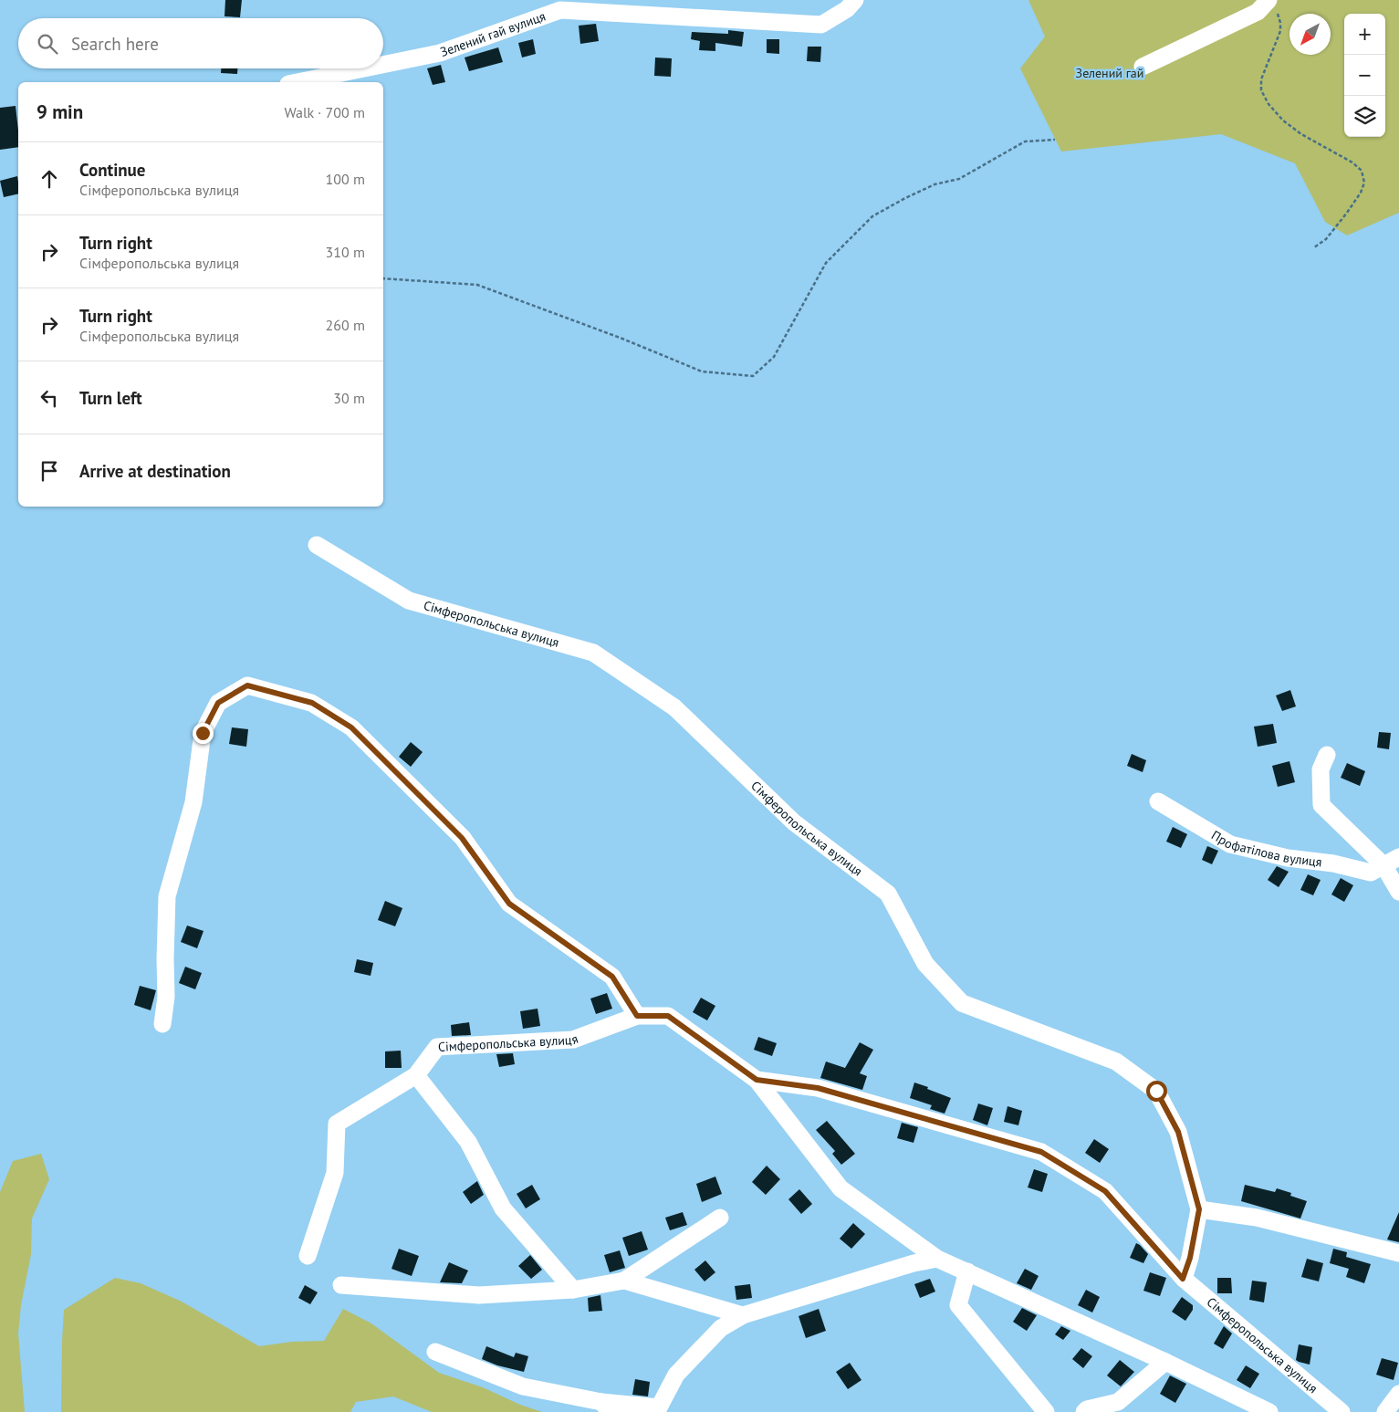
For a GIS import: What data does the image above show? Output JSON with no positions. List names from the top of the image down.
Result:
{
  "streets": {
    "street": ["Зелений гай вулиця", "Сімферопольська вулиця", "Профатілова вулиця"]
  },
  "parks": ["Зелений гай"],
  "north": "bottom left",
  "page": {
    "map_buttons": ["+", "−"],
    "search": "Search here",
    "heading": ["9 min", "Walk · 700 m"],
    "list": [
      ["Continue", "Сімферопольська вулиця", "100 m"],
      ["Turn right", "Сімферопольська вулиця", "310 m"],
      ["Turn right", "Сімферопольська вулиця", "260 m"],
      ["Turn left", "30 m"],
      "Arrive at destination"
    ]
  }
}
